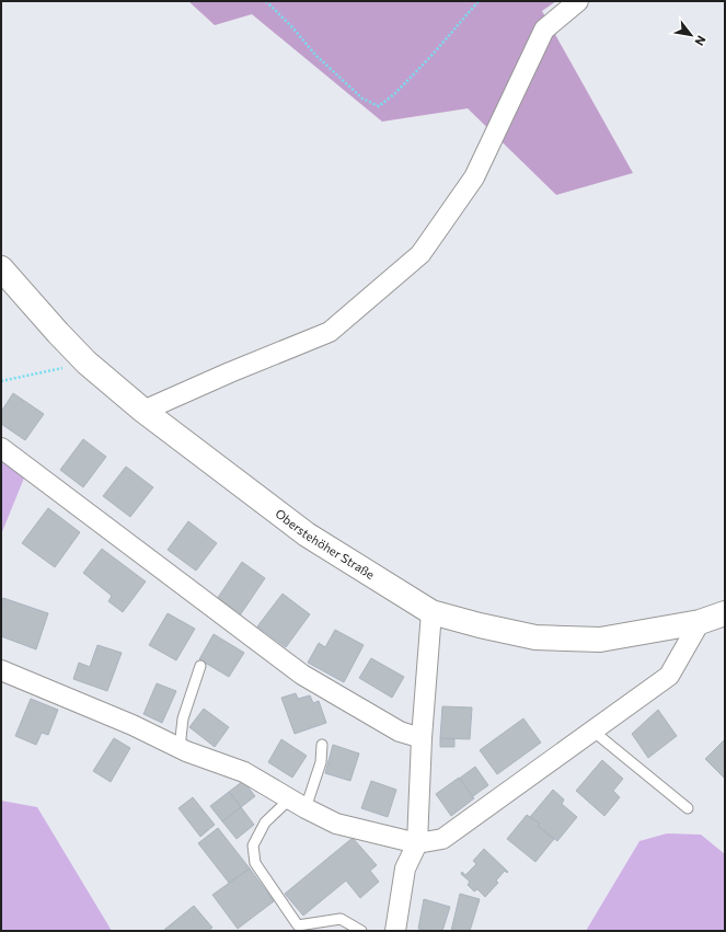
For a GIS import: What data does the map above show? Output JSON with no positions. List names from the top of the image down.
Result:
{
  "streets": {
    "street": ["Oberstehöher Straße"]
  },
  "north": "bottom right"
}
